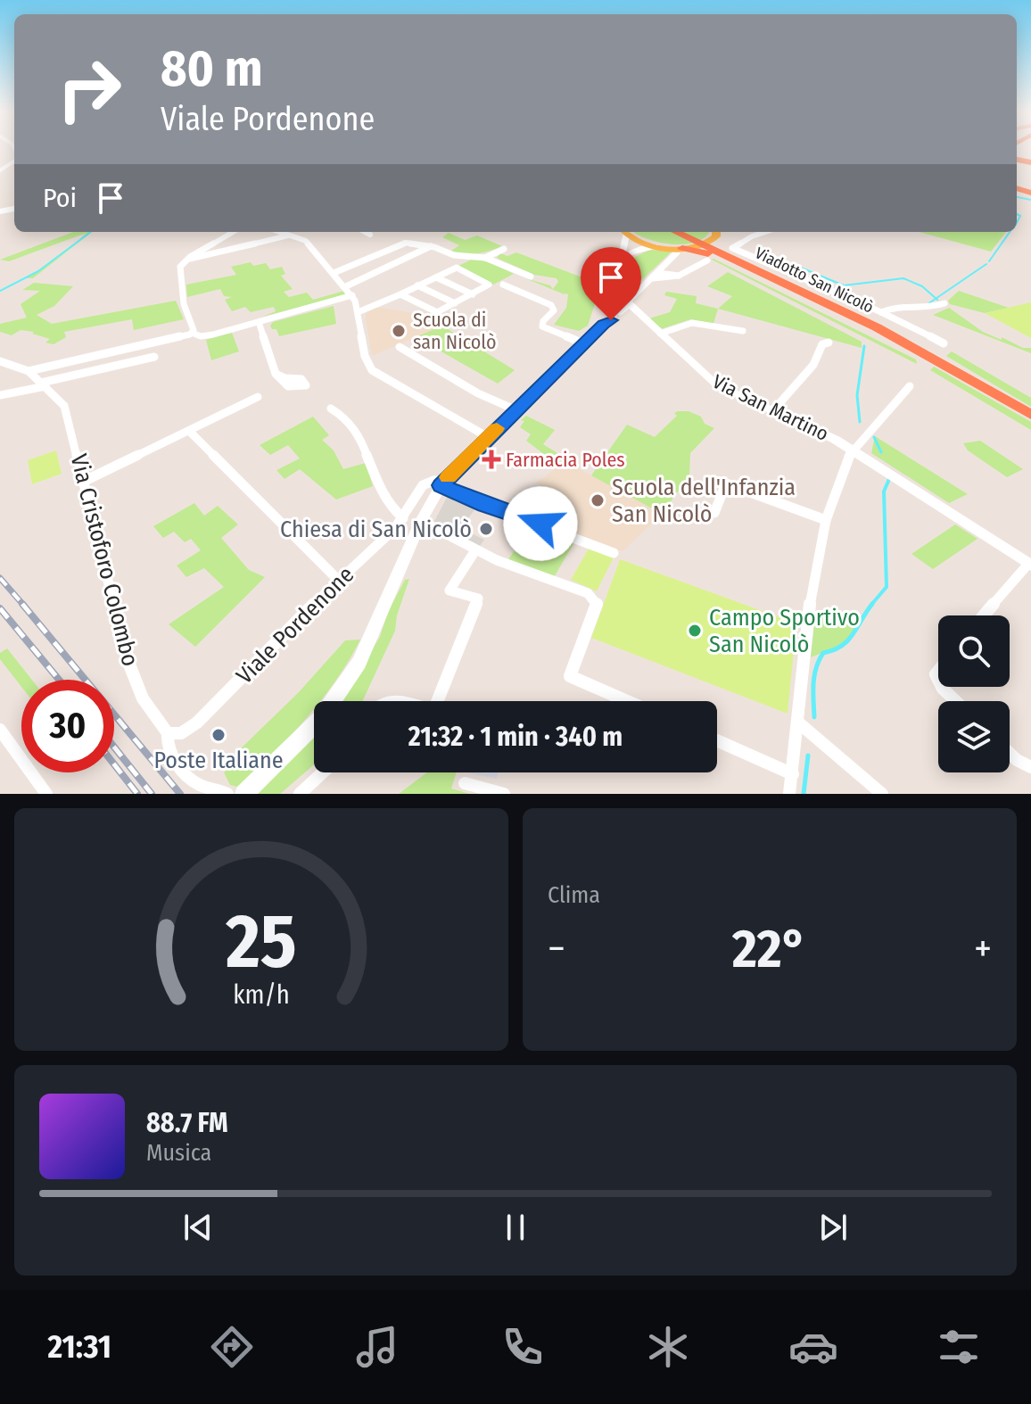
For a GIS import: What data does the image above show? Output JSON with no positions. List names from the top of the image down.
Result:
{
  "streets": {
    "highway": ["Viadotto San Nicolò"],
    "main road": ["Via San Martino", "Viale Pordenone"],
    "street": ["Via Cristoforo Colombo"]
  },
  "crossings": [
    ["Via San Martino", "Viale Pordenone"],
    ["Via Cristoforo Colombo", "Viale Pordenone"]
  ],
  "places": {
    "other": [
      "Scuola di san Nicolò",
      "Scuola dell'Infanzia San Nicolò",
      "Chiesa di San Nicolò",
      "Campo Sportivo San Nicolò",
      "Poste Italiane"
    ],
    "health": ["Farmacia Poles"]
  },
  "page": {
    "turn": ["80 m", "Viale Pordenone"],
    "then": "Poi",
    "limit": "30",
    "trip": "21:32 · 1 min · 340 m",
    "tile": "Clima",
    "heat": ["−", "22°", "+"],
    "song": ["88.7 FM", "Musica"],
    "tabs": "21:31",
    "gauge": ["25", "km/h"]
  }
}
